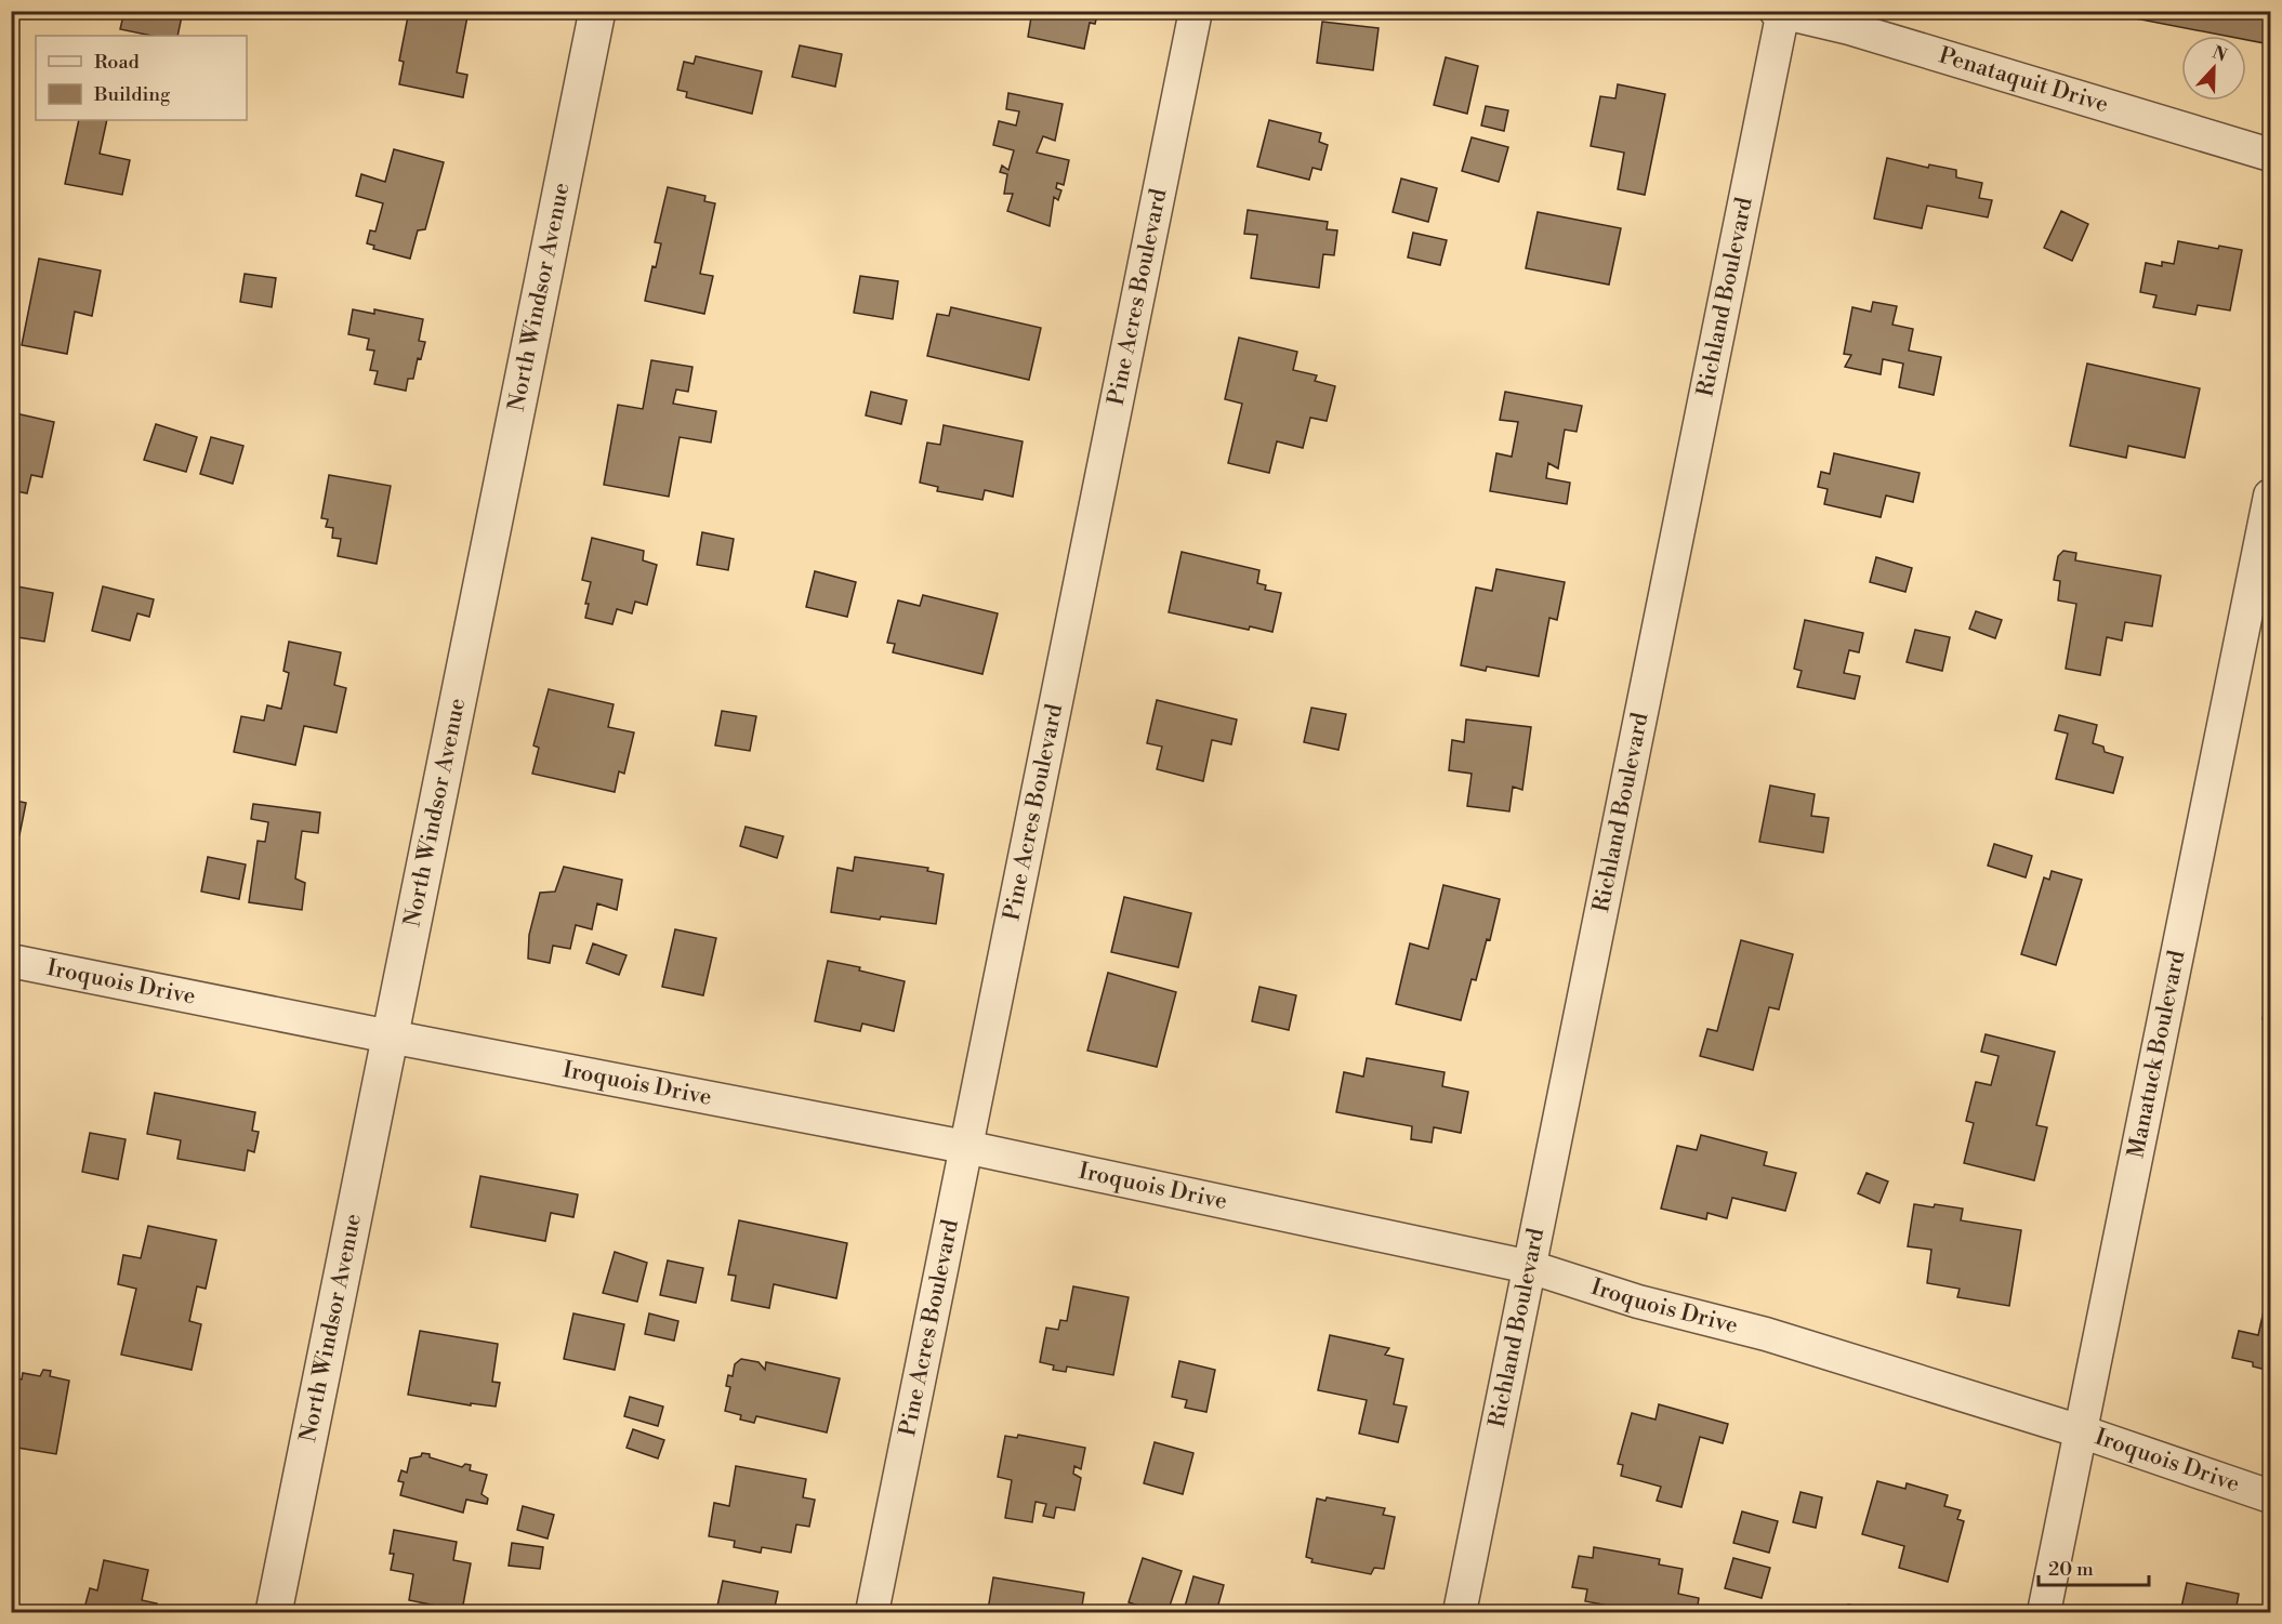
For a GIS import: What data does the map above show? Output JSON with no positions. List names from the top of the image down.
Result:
{
  "streets": {
    "street": [
      "Penataquit Drive",
      "North Windsor Avenue",
      "Pine Acres Boulevard",
      "Richland Boulevard",
      "Iroquois Drive",
      "Manatuck Boulevard"
    ]
  },
  "crossings": [
    ["Penataquit Drive", "Richland Boulevard"],
    ["North Windsor Avenue", "Iroquois Drive"],
    ["Pine Acres Boulevard", "Iroquois Drive"],
    ["Richland Boulevard", "Iroquois Drive"],
    ["Iroquois Drive", "Manatuck Boulevard"]
  ],
  "legend": ["Road", "Building"],
  "scale_bar": "20 m",
  "north": "top"
}
